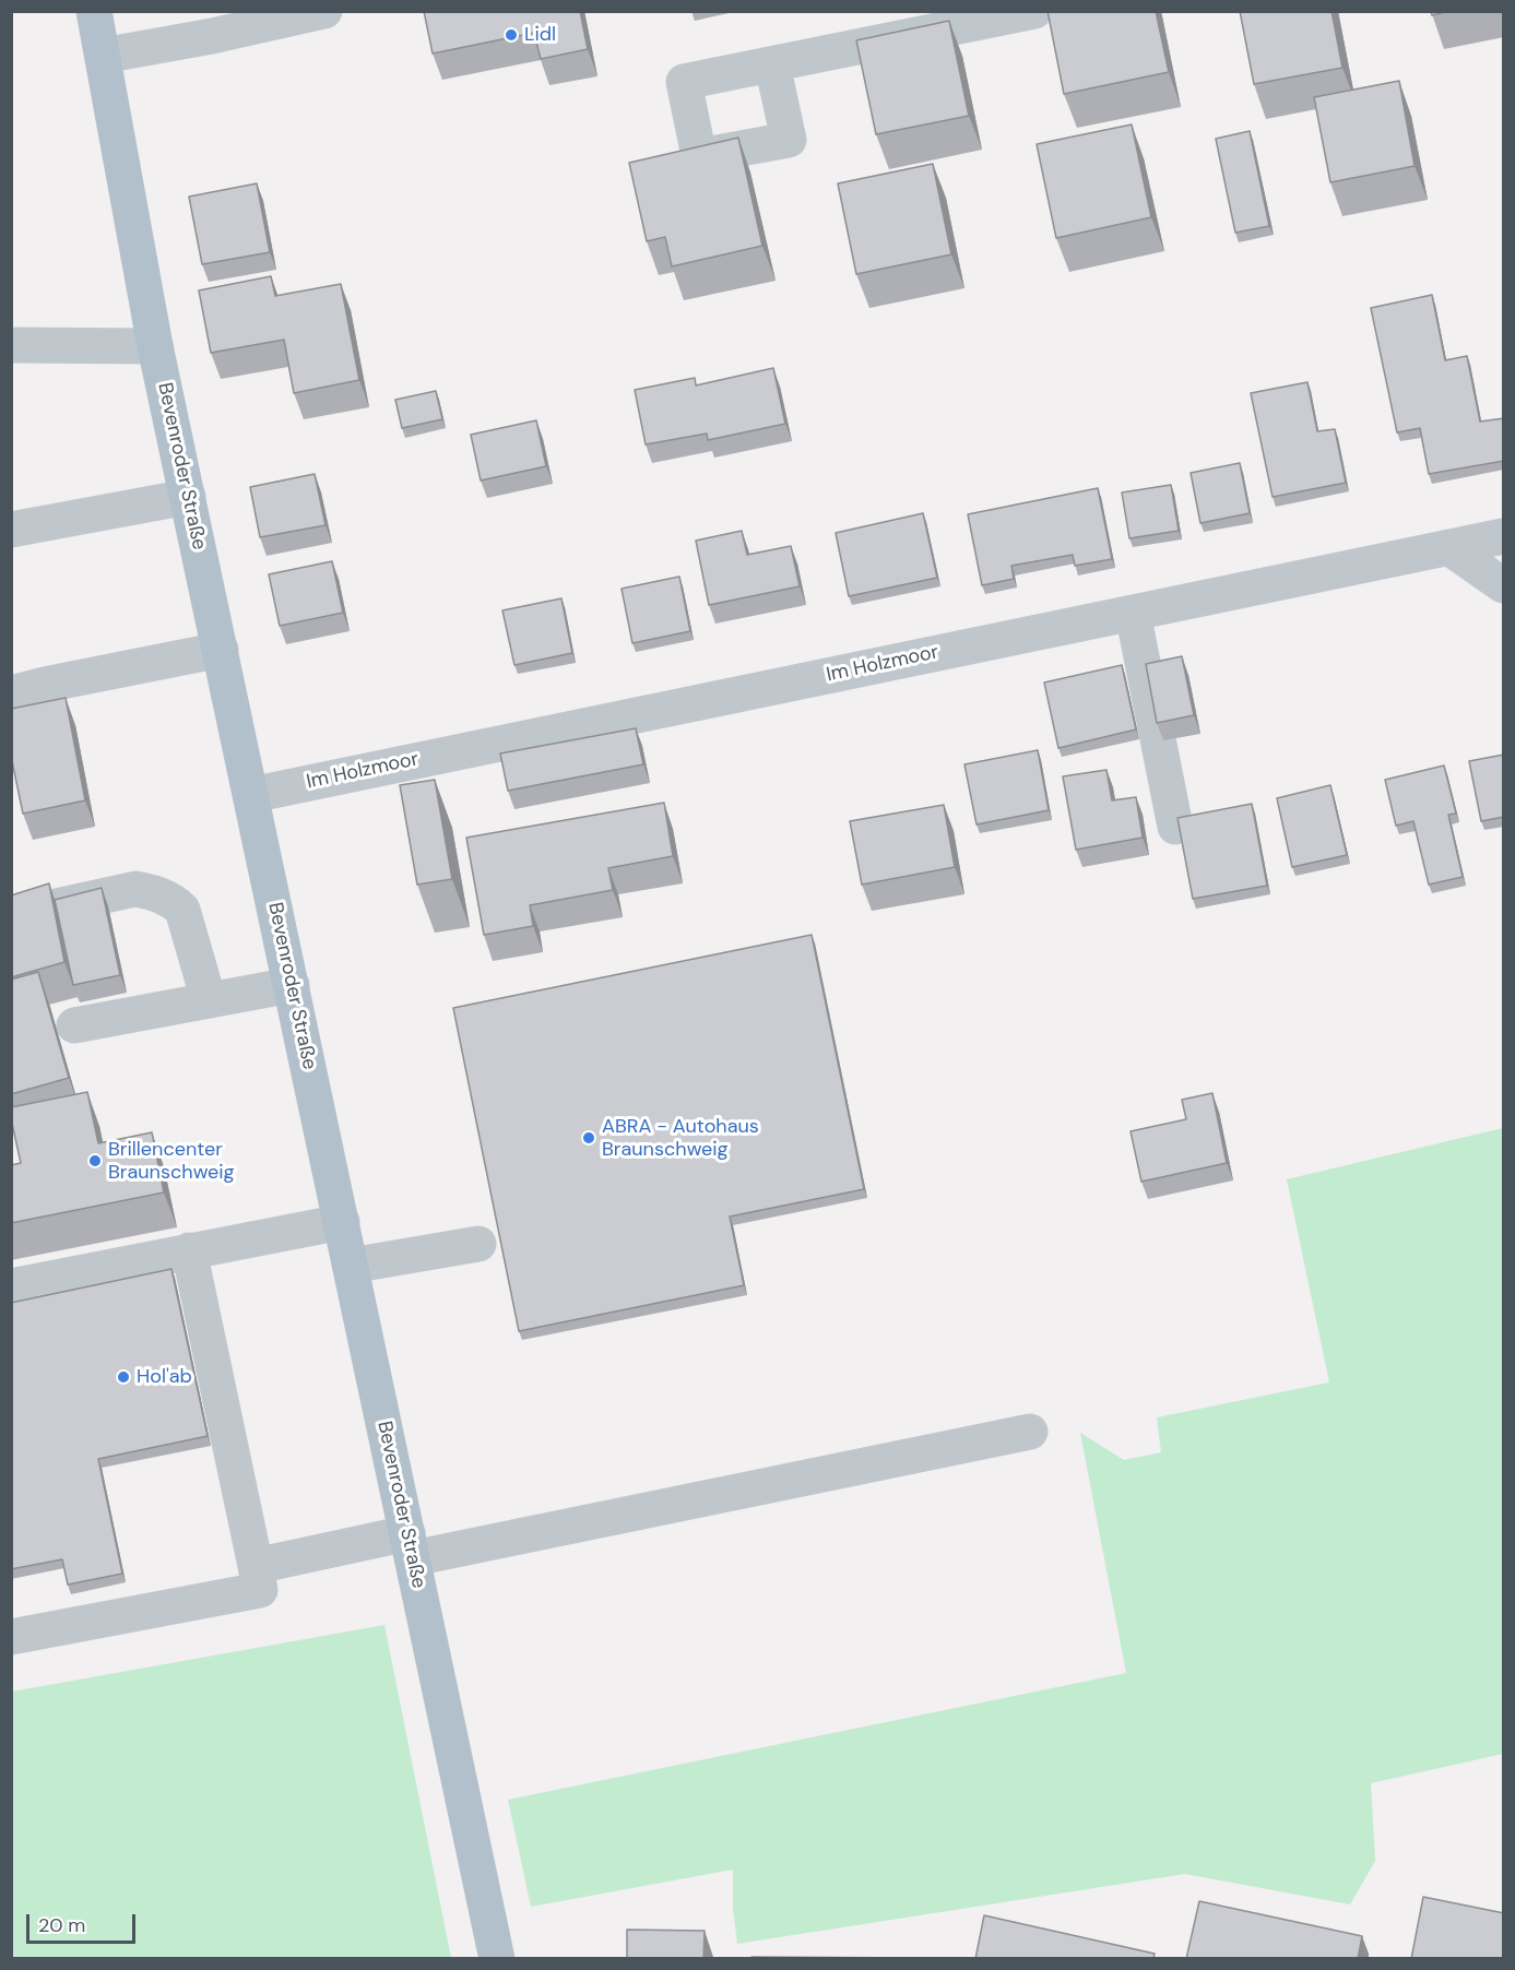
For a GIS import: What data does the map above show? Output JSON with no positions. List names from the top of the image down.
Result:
{
  "streets": {
    "main road": ["Bevenroder Straße"],
    "street": ["Im Holzmoor"]
  },
  "crossings": [
    ["Bevenroder Straße", "Im Holzmoor"]
  ],
  "places": [
    "Lidl",
    "ABRA - Autohaus Braunschweig",
    "Brillencenter Braunschweig",
    "Hol'ab"
  ],
  "scale_bar": "20 m"
}
